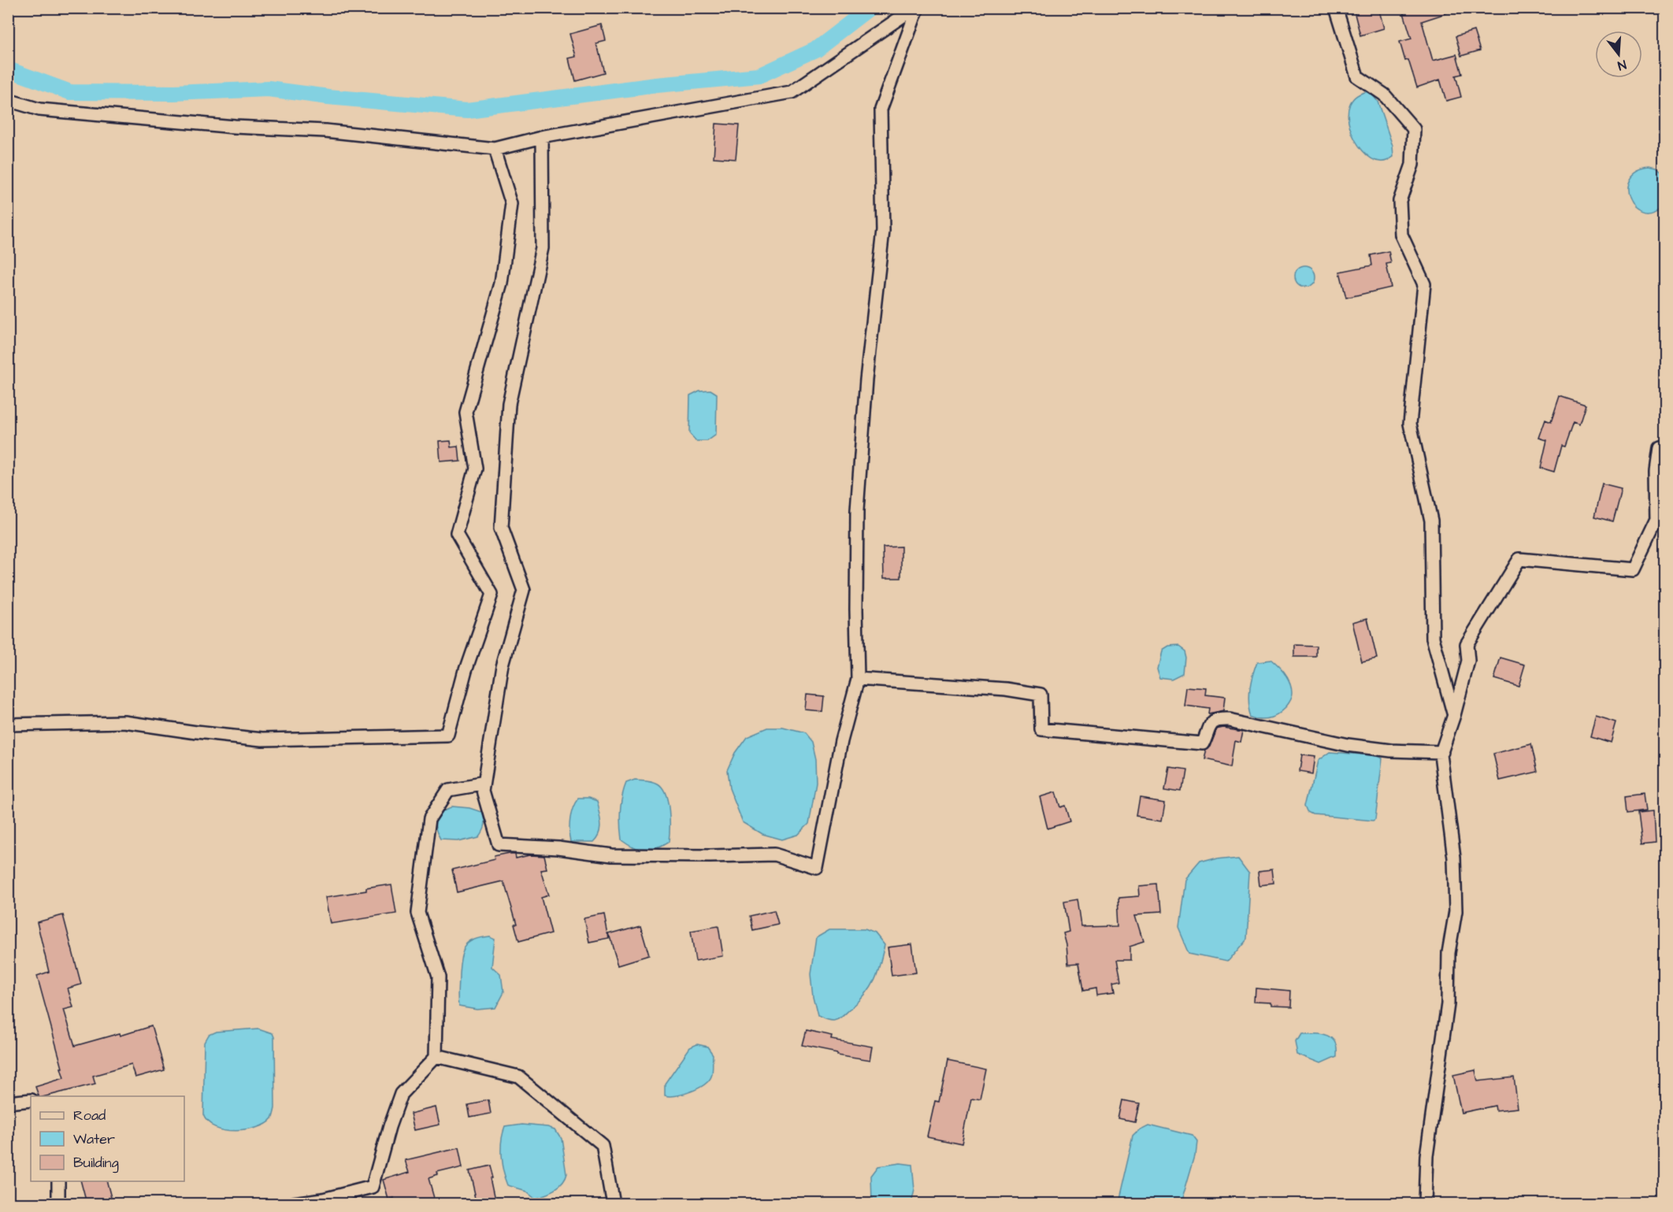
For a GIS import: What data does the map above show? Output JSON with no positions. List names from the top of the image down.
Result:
{
  "legend": ["Road", "Water", "Building"],
  "north": "bottom"
}
